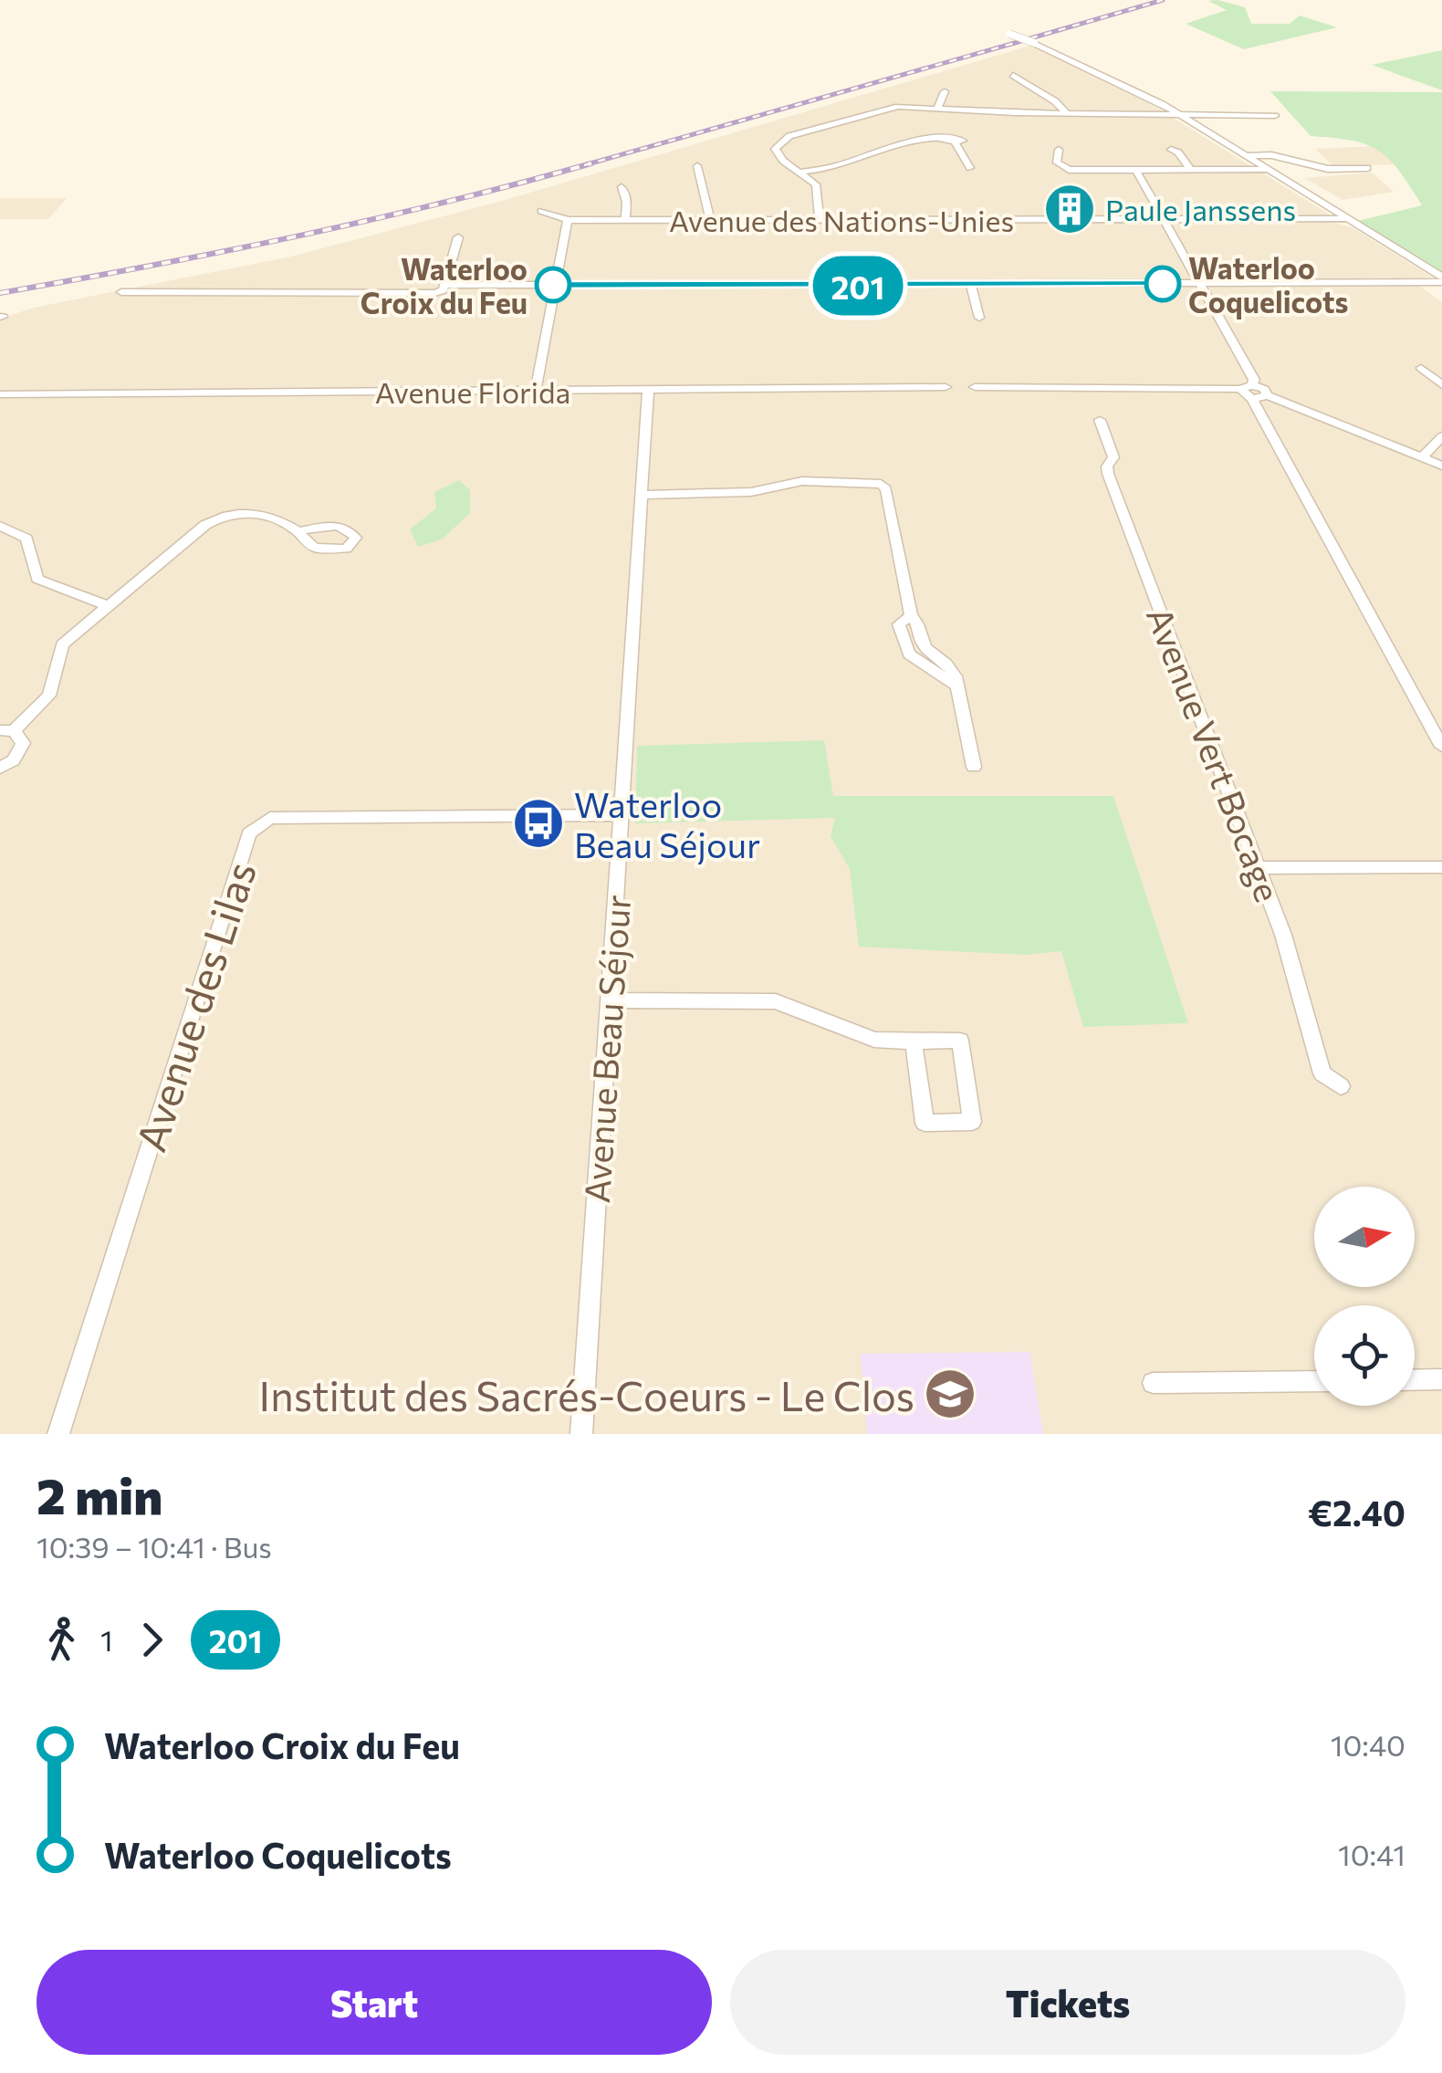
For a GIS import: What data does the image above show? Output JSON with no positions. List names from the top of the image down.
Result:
{
  "streets": {
    "street": [
      "Avenue des Nations-Unies",
      "Avenue Florida",
      "Avenue Vert Bocage",
      "Avenue des Lilas",
      "Avenue Beau Séjour"
    ]
  },
  "crossings": [
    ["Avenue Florida", "Avenue Beau Séjour"],
    ["Avenue des Lilas", "Avenue Beau Séjour"]
  ],
  "places": {
    "building": ["Paule Janssens"],
    "other": ["Waterloo Coquelicots", "Waterloo Croix du Feu"],
    "bus stop": ["Waterloo Beau Séjour"],
    "school or university": ["Institut des Sacrés-Coeurs - Le Clos"]
  },
  "lines": ["bus line 201"],
  "north": "right",
  "page": {
    "on_map": "201",
    "heading": ["2 min", "10:39 – 10:41 · Bus", "€2.40"],
    "legs": ["1", "201"],
    "list": [
      {
        "name": "Waterloo Croix du Feu",
        "value": "10:40"
      },
      {
        "name": "Waterloo Coquelicots",
        "value": "10:41"
      }
    ],
    "buttons": ["Start", "Tickets"]
  }
}
